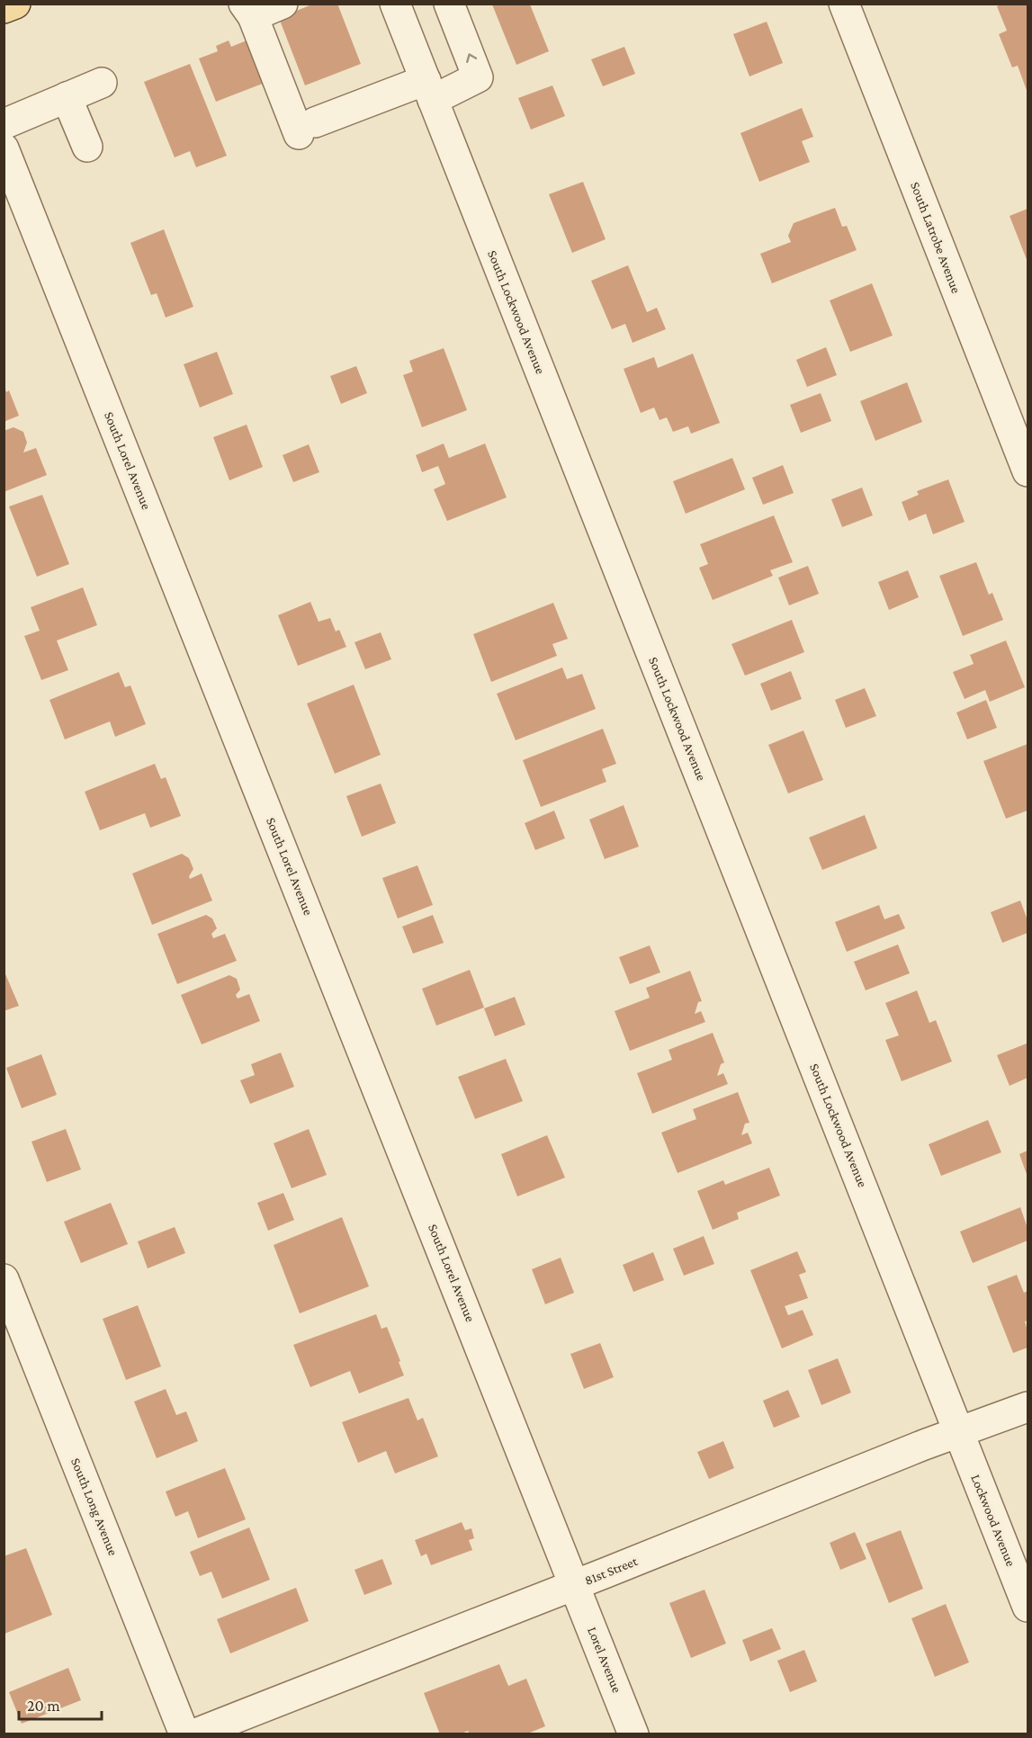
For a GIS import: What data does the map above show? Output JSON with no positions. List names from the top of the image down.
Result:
{
  "streets": {
    "street": [
      "South Latrobe Avenue",
      "South Lockwood Avenue",
      "South Lorel Avenue",
      "South Long Avenue",
      "Lockwood Avenue",
      "81st Street",
      "Lorel Avenue"
    ]
  },
  "crossings": [
    ["South Lockwood Avenue", "Lockwood Avenue"],
    ["South Lockwood Avenue", "81st Street"],
    ["South Lorel Avenue", "81st Street"],
    ["South Lorel Avenue", "Lorel Avenue"],
    ["Lockwood Avenue", "81st Street"],
    ["81st Street", "Lorel Avenue"]
  ],
  "scale_bar": "20 m"
}
